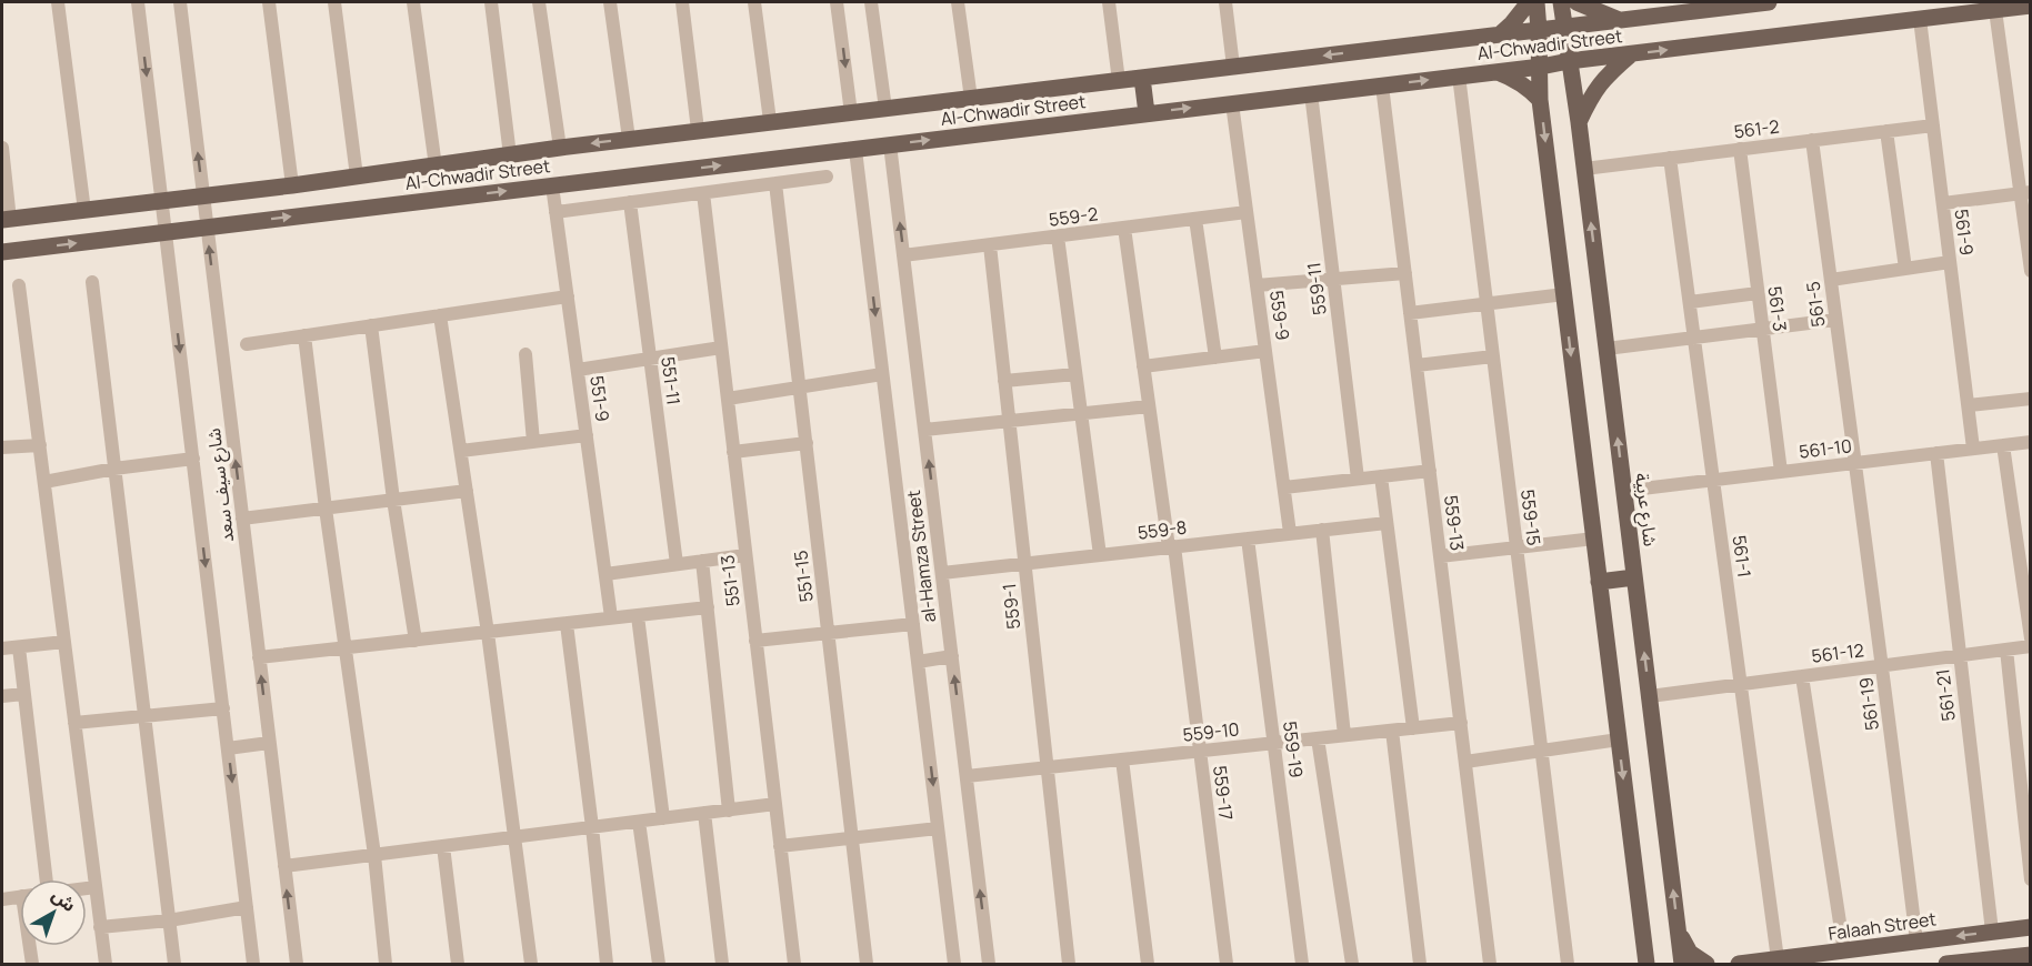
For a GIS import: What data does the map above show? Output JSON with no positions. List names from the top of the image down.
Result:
{
  "streets": {
    "main road": ["Al-Chwadir Street", "شارع عربية", "Falaah Street"],
    "street": [
      "561-2",
      "559-2",
      "561-9",
      "559-11",
      "561-5",
      "561-3",
      "559-9",
      "551-11",
      "551-9",
      "561-10",
      "شارع سيف سعد",
      "559-15",
      "559-13",
      "559-8",
      "al-Hamza Street",
      "561-1",
      "551-15",
      "551-13",
      "559-1",
      "561-12",
      "561-21",
      "561-19",
      "559-10",
      "559-19",
      "559-17"
    ]
  },
  "crossings": [
    ["Al-Chwadir Street", "561-9"],
    ["Al-Chwadir Street", "559-11"],
    ["Al-Chwadir Street", "559-9"],
    ["Al-Chwadir Street", "551-9"],
    ["Al-Chwadir Street", "شارع سيف سعد"],
    ["Al-Chwadir Street", "شارع عربية"],
    ["Al-Chwadir Street", "559-15"],
    ["Al-Chwadir Street", "559-13"],
    ["Al-Chwadir Street", "al-Hamza Street"],
    ["561-2", "561-9"],
    ["561-2", "561-5"],
    ["561-2", "561-3"],
    ["561-2", "شارع عربية"],
    ["561-2", "561-1"],
    ["559-2", "559-9"],
    ["559-2", "al-Hamza Street"],
    ["559-2", "559-1"],
    ["559-2", "559-17"],
    ["561-9", "561-10"],
    ["561-5", "561-10"],
    ["561-5", "561-19"],
    ["561-3", "561-10"],
    ["559-9", "559-8"],
    ["561-10", "شارع عربية"],
    ["561-10", "561-1"],
    ["561-10", "561-21"],
    ["561-10", "561-19"],
    ["شارع عربية", "561-12"],
    ["559-13", "559-10"],
    ["559-8", "al-Hamza Street"],
    ["559-8", "559-1"],
    ["559-8", "559-19"],
    ["559-8", "559-17"],
    ["al-Hamza Street", "559-10"],
    ["561-1", "561-12"],
    ["561-1", "Falaah Street"],
    ["559-1", "559-10"],
    ["561-12", "561-21"],
    ["561-12", "561-19"],
    ["561-21", "Falaah Street"],
    ["561-19", "Falaah Street"],
    ["559-10", "559-19"],
    ["559-10", "559-17"]
  ],
  "north": "top right"
}
